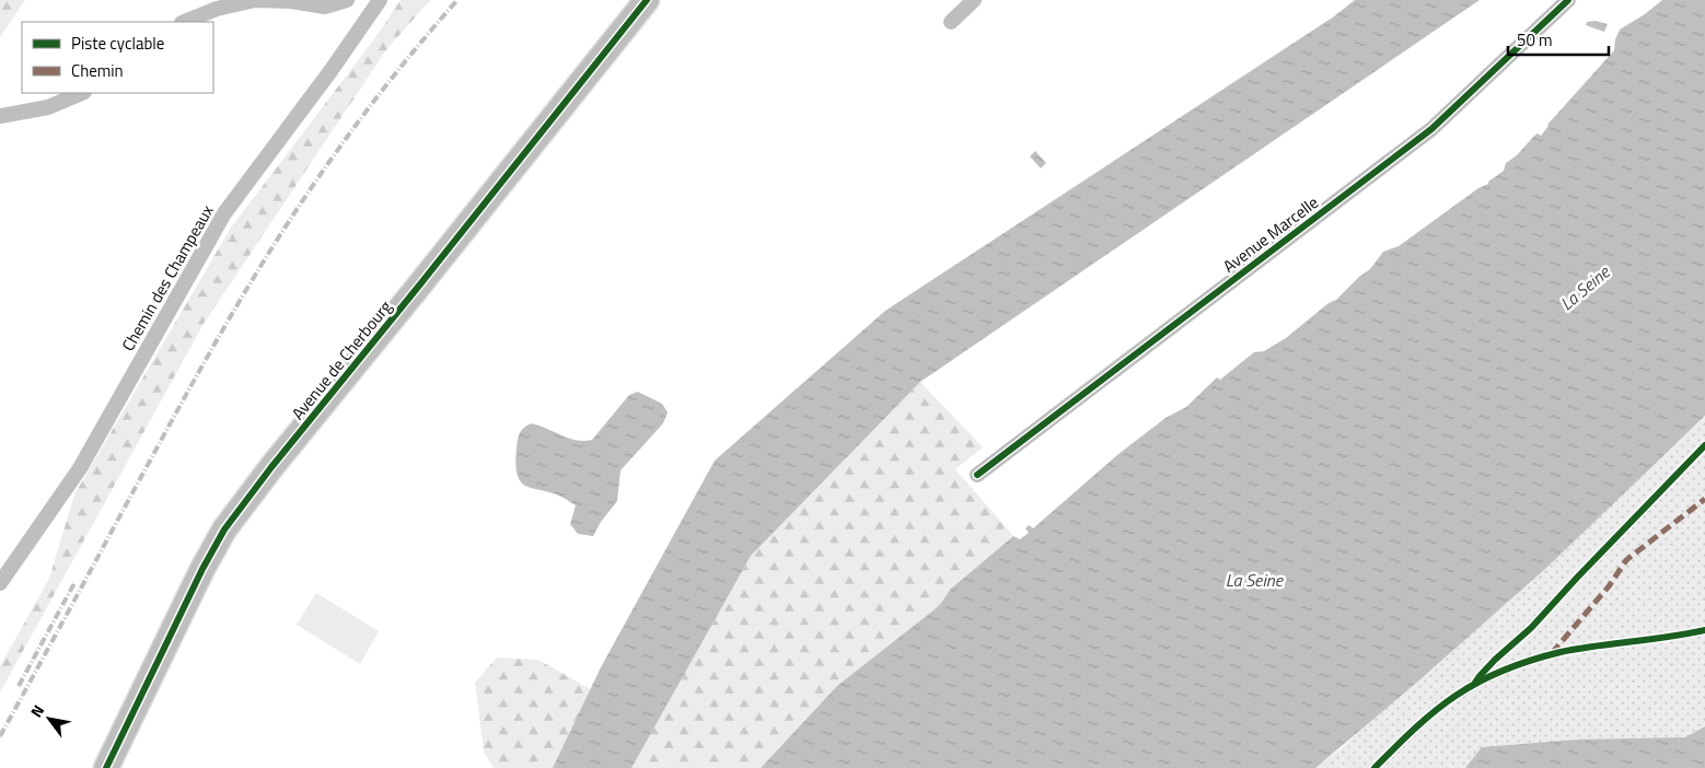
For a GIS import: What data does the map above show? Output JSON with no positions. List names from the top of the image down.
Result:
{
  "streets": {
    "main road": ["Avenue de Cherbourg"],
    "street": ["Avenue Marcelle", "Chemin des Champeaux"]
  },
  "water": ["La Seine"],
  "legend": ["Piste cyclable", "Chemin"],
  "scale_bar": "50 m",
  "north": "top left"
}
